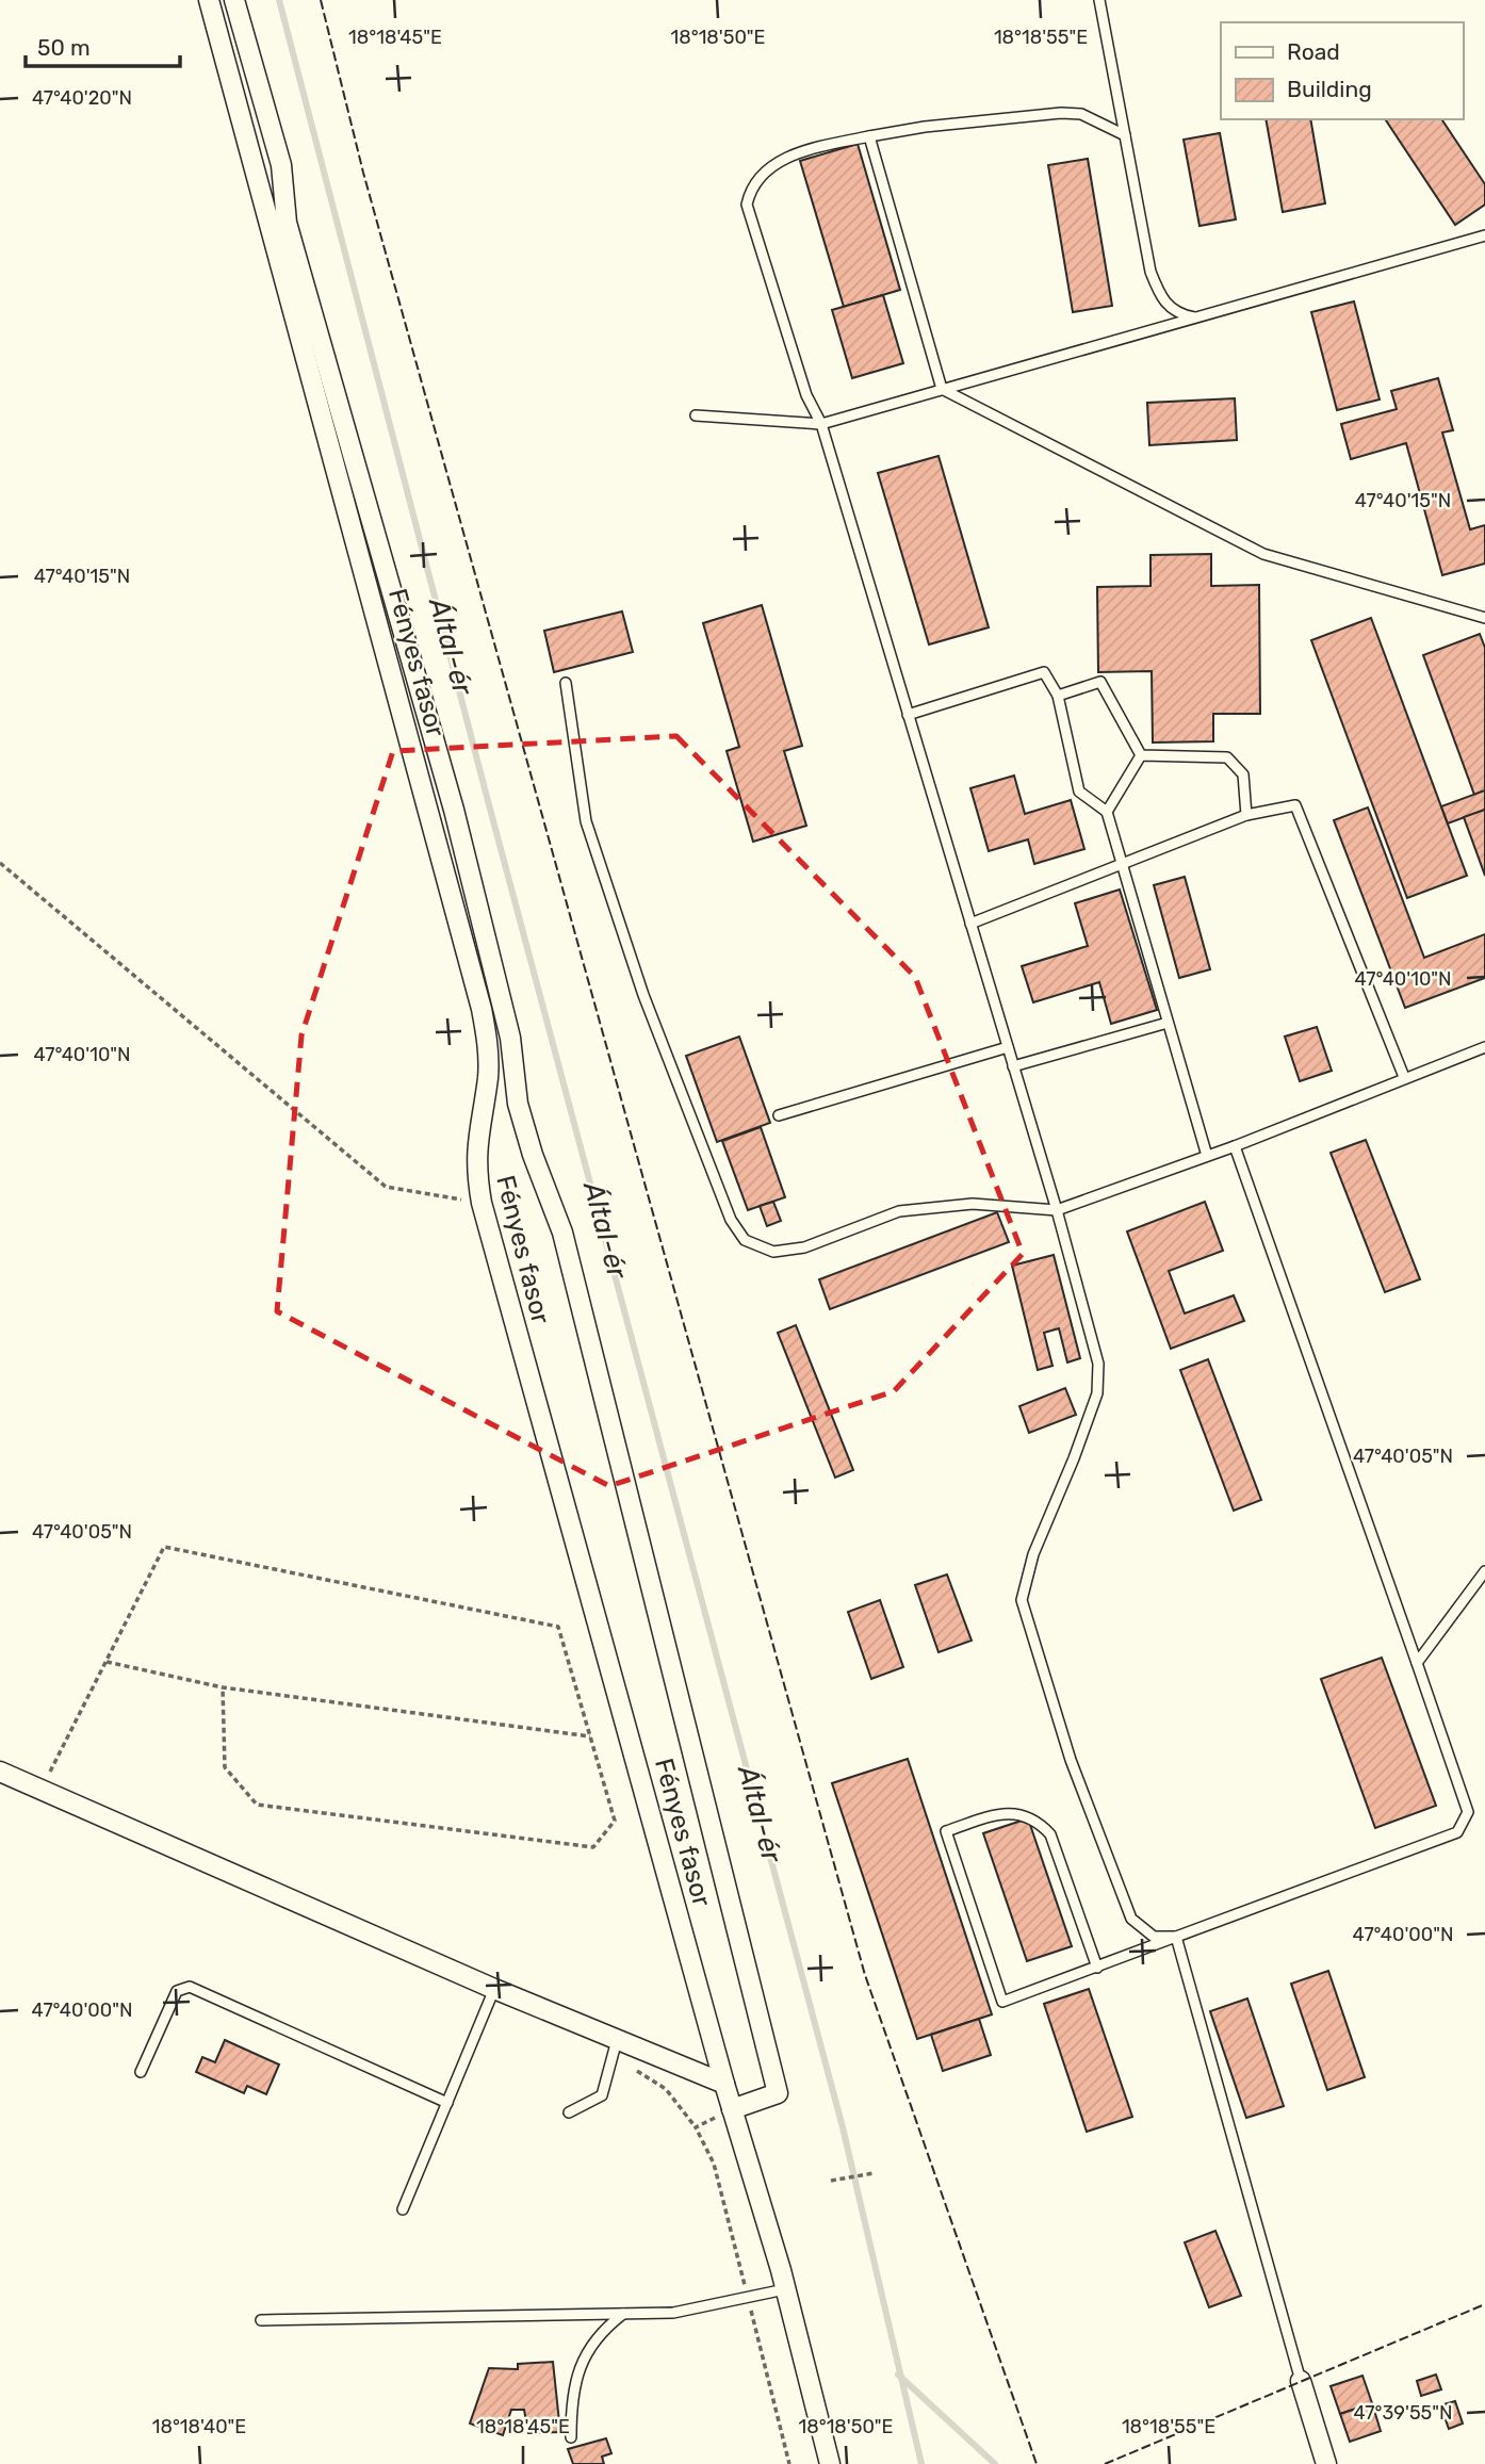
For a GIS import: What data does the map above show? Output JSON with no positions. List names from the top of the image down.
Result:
{
  "streets": {
    "street": ["Fényes fasor"]
  },
  "water": ["Által-ér"],
  "legend": ["Road", "Building"],
  "scale_bar": "50 m",
  "coordinates": [
    "18°18'45\"E",
    "18°18'50\"E",
    "18°18'55\"E",
    "47°40'20\"N",
    "47°40'15\"N",
    "47°40'10\"N",
    "47°40'05\"N",
    "47°40'00\"N",
    "47°39'55\"N",
    "18°18'40\"E"
  ]
}
